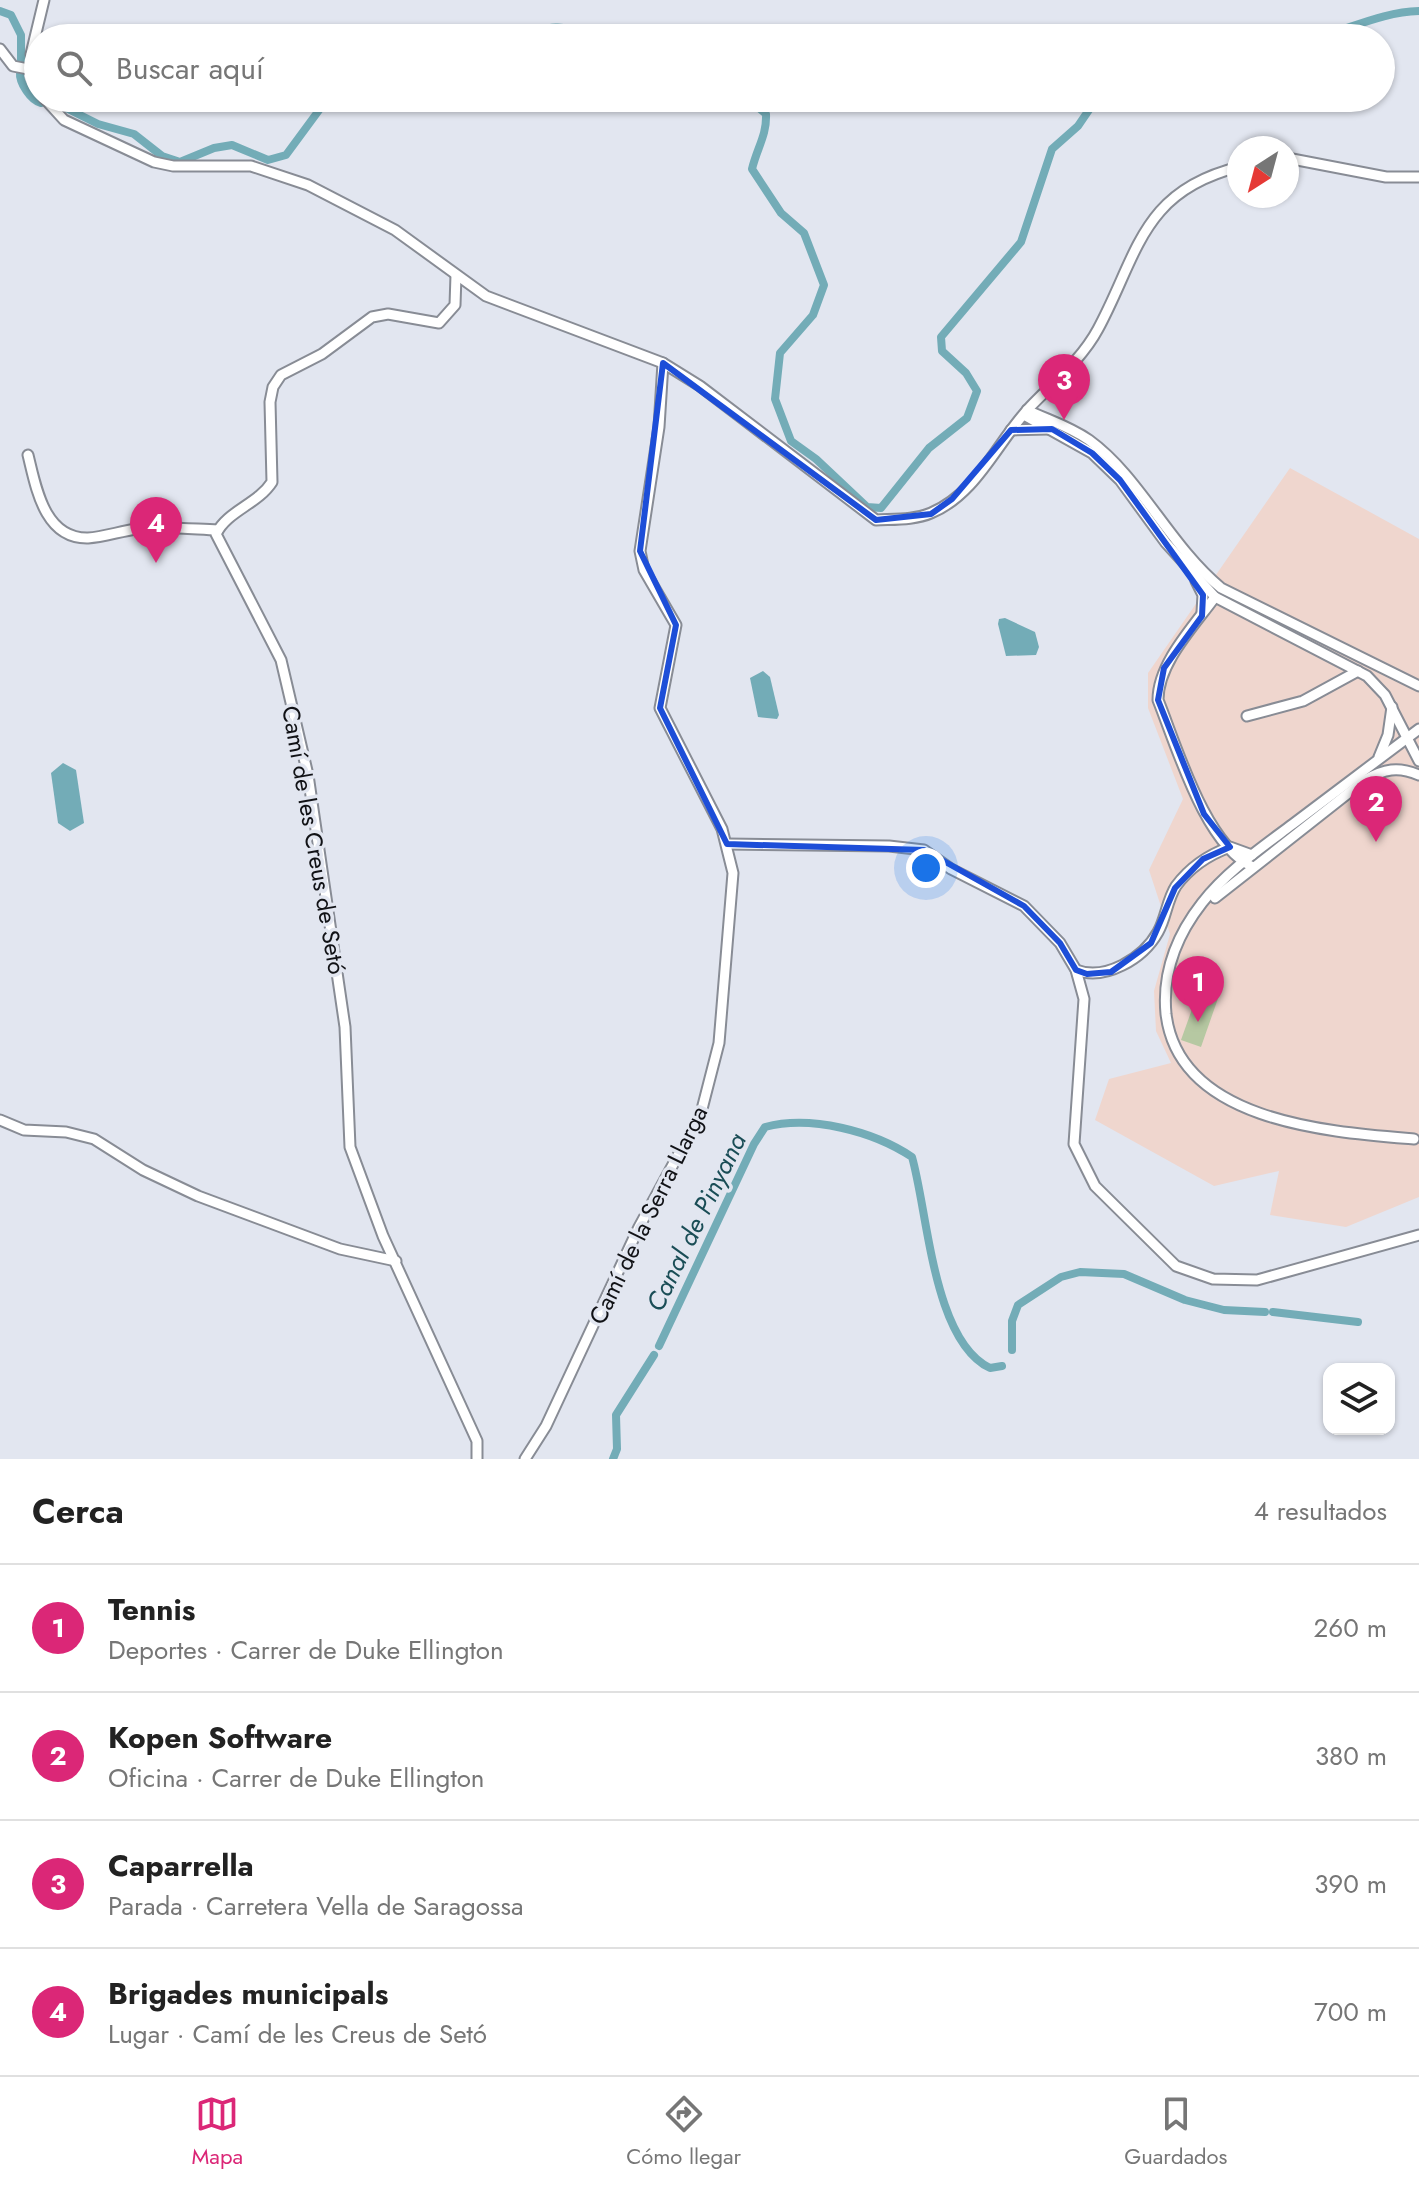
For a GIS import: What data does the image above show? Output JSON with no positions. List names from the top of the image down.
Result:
{
  "streets": {
    "street": ["Camí de les Creus de Setó", "Camí de la Serra Llarga"]
  },
  "water": ["Canal de Pinyana"],
  "north": "bottom left",
  "page": {
    "search": "Buscar aquí",
    "pins": [
      "3",
      "4",
      "2",
      "1"
    ],
    "heading": ["Cerca", "4 resultados"],
    "list": [
      {
        "mark": "1",
        "name": "Tennis",
        "note": "Deportes · Carrer de Duke Ellington",
        "value": "260 m"
      },
      {
        "mark": "2",
        "name": "Kopen Software",
        "note": "Oficina · Carrer de Duke Ellington",
        "value": "380 m"
      },
      {
        "mark": "3",
        "name": "Caparrella",
        "note": "Parada · Carretera Vella de Saragossa",
        "value": "390 m"
      },
      {
        "mark": "4",
        "name": "Brigades municipals",
        "note": "Lugar · Camí de les Creus de Setó",
        "value": "700 m"
      }
    ],
    "nav": ["Mapa", "Cómo llegar", "Guardados"]
  }
}
